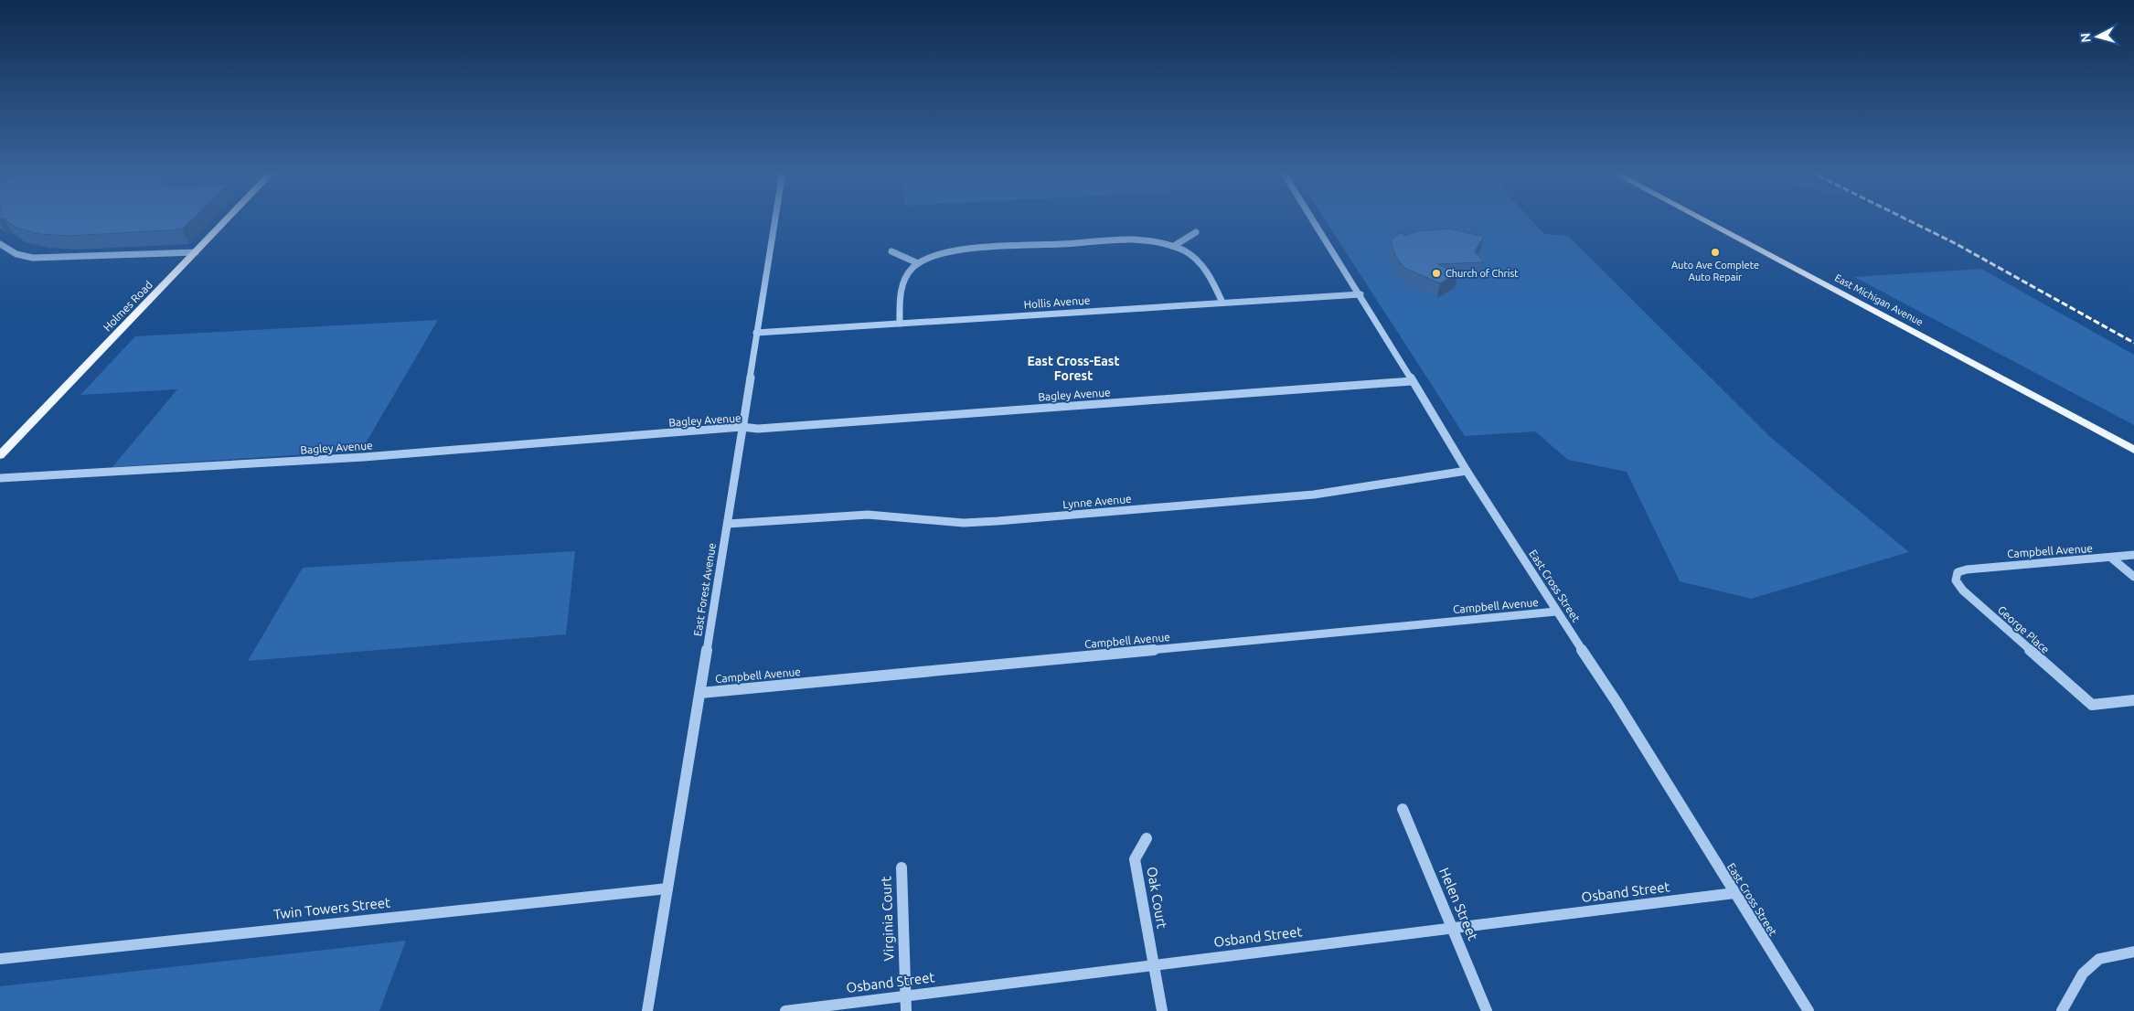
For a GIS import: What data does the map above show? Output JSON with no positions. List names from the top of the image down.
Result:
{
  "streets": {
    "main road": ["East Michigan Avenue", "Holmes Road"],
    "street": [
      "Hollis Avenue",
      "Bagley Avenue",
      "Lynne Avenue",
      "Campbell Avenue",
      "East Cross Street",
      "East Forest Avenue",
      "George Place",
      "Osband Street",
      "Oak Court",
      "Helen Street",
      "Twin Towers Street",
      "Virginia Court"
    ]
  },
  "crossings": [
    ["Hollis Avenue", "East Cross Street"],
    ["Hollis Avenue", "East Forest Avenue"],
    ["Bagley Avenue", "East Cross Street"],
    ["Bagley Avenue", "East Forest Avenue"],
    ["Lynne Avenue", "East Cross Street"],
    ["Lynne Avenue", "East Forest Avenue"],
    ["Campbell Avenue", "East Cross Street"],
    ["Campbell Avenue", "East Forest Avenue"],
    ["Campbell Avenue", "George Place"],
    ["East Cross Street", "Osband Street"],
    ["East Forest Avenue", "Twin Towers Street"],
    ["Osband Street", "Oak Court"],
    ["Osband Street", "Helen Street"],
    ["Osband Street", "Virginia Court"]
  ],
  "districts": ["East Cross-East Forest"],
  "places": ["Auto Ave Complete Auto Repair", "Church of Christ"],
  "north": "left"
}
